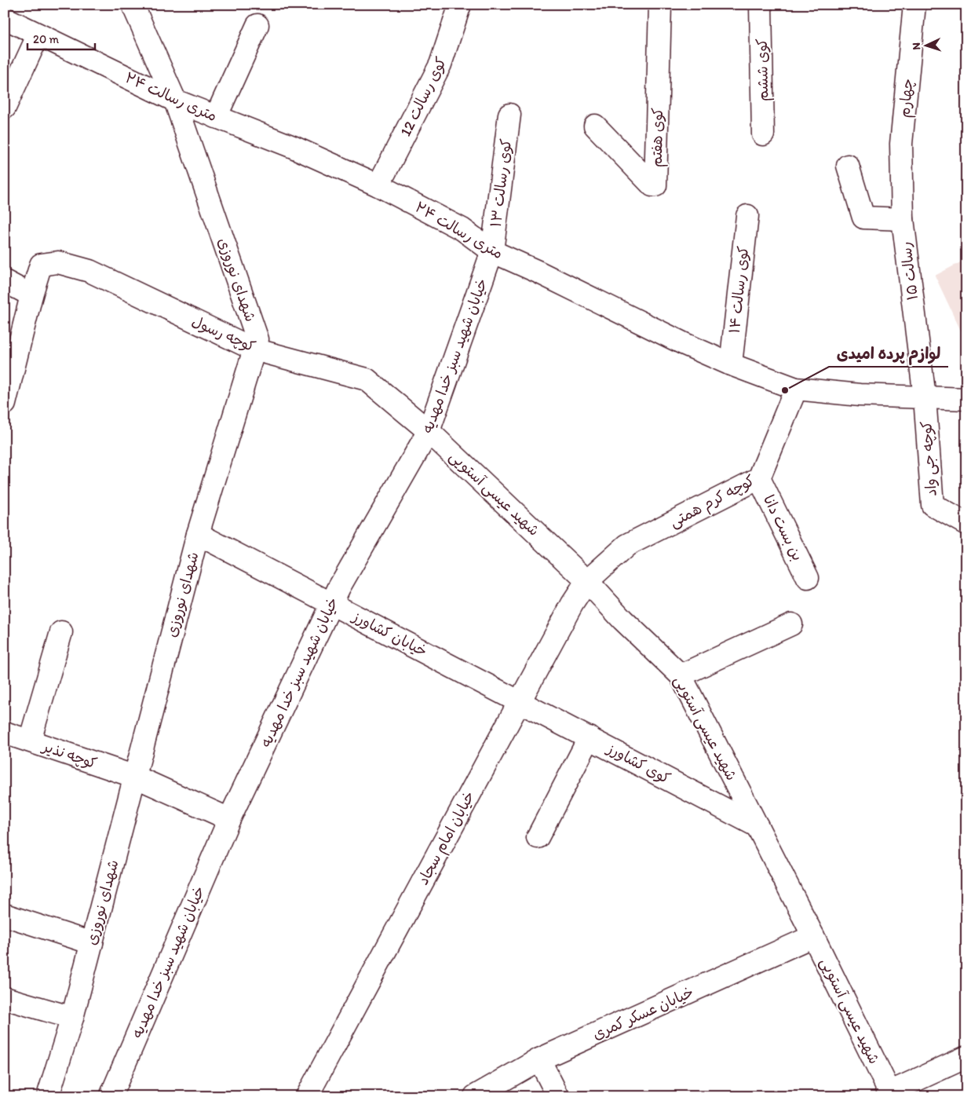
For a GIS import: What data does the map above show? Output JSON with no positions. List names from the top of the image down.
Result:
{
  "streets": {
    "street": [
      "کوی ششم",
      "۲۴ متری رسالت",
      "کوی رسالت 12",
      "چهارم",
      "کوی هفتم",
      "کوی رسالت ۱۳",
      "رسالت ۱۵",
      "شهدای نوروزی",
      "کوی رسالت ۱۴",
      "کوچه رسول",
      "خیابان شهید سبز خدا مهدیه",
      "کوچه جی واد",
      "شهید عیسی آستویی",
      "کوچه کرم همتی",
      "بن بست دانا",
      "خیابان کشاورز",
      "کوچه نذیر",
      "کوی کشاورز",
      "خیابان امام سجاد",
      "خیابان عسکر کمری"
    ]
  },
  "crossings": [
    ["۲۴ متری رسالت", "کوی رسالت 12"],
    ["۲۴ متری رسالت", "کوی رسالت ۱۳"],
    ["۲۴ متری رسالت", "رسالت ۱۵"],
    ["۲۴ متری رسالت", "شهدای نوروزی"],
    ["۲۴ متری رسالت", "کوی رسالت ۱۴"],
    ["۲۴ متری رسالت", "خیابان شهید سبز خدا مهدیه"],
    ["۲۴ متری رسالت", "کوچه جی واد"],
    ["۲۴ متری رسالت", "کوچه کرم همتی"],
    ["چهارم", "رسالت ۱۵"],
    ["کوی رسالت ۱۳", "خیابان شهید سبز خدا مهدیه"],
    ["رسالت ۱۵", "کوچه جی واد"],
    ["شهدای نوروزی", "کوچه رسول"],
    ["شهدای نوروزی", "خیابان کشاورز"],
    ["شهدای نوروزی", "کوچه نذیر"],
    ["کوچه رسول", "خیابان شهید سبز خدا مهدیه"],
    ["کوچه رسول", "شهید عیسی آستویی"],
    ["خیابان شهید سبز خدا مهدیه", "شهید عیسی آستویی"],
    ["خیابان شهید سبز خدا مهدیه", "خیابان کشاورز"],
    ["خیابان شهید سبز خدا مهدیه", "کوچه نذیر"],
    ["شهید عیسی آستویی", "کوچه کرم همتی"],
    ["شهید عیسی آستویی", "کوی کشاورز"],
    ["شهید عیسی آستویی", "خیابان امام سجاد"],
    ["شهید عیسی آستویی", "خیابان عسکر کمری"],
    ["کوچه کرم همتی", "بن بست دانا"],
    ["کوچه کرم همتی", "خیابان امام سجاد"],
    ["خیابان کشاورز", "کوی کشاورز"],
    ["خیابان کشاورز", "خیابان امام سجاد"],
    ["کوی کشاورز", "خیابان امام سجاد"]
  ],
  "places": ["لوازم پرده امیدی"],
  "scale_bar": "20 m",
  "north": "left"
}
